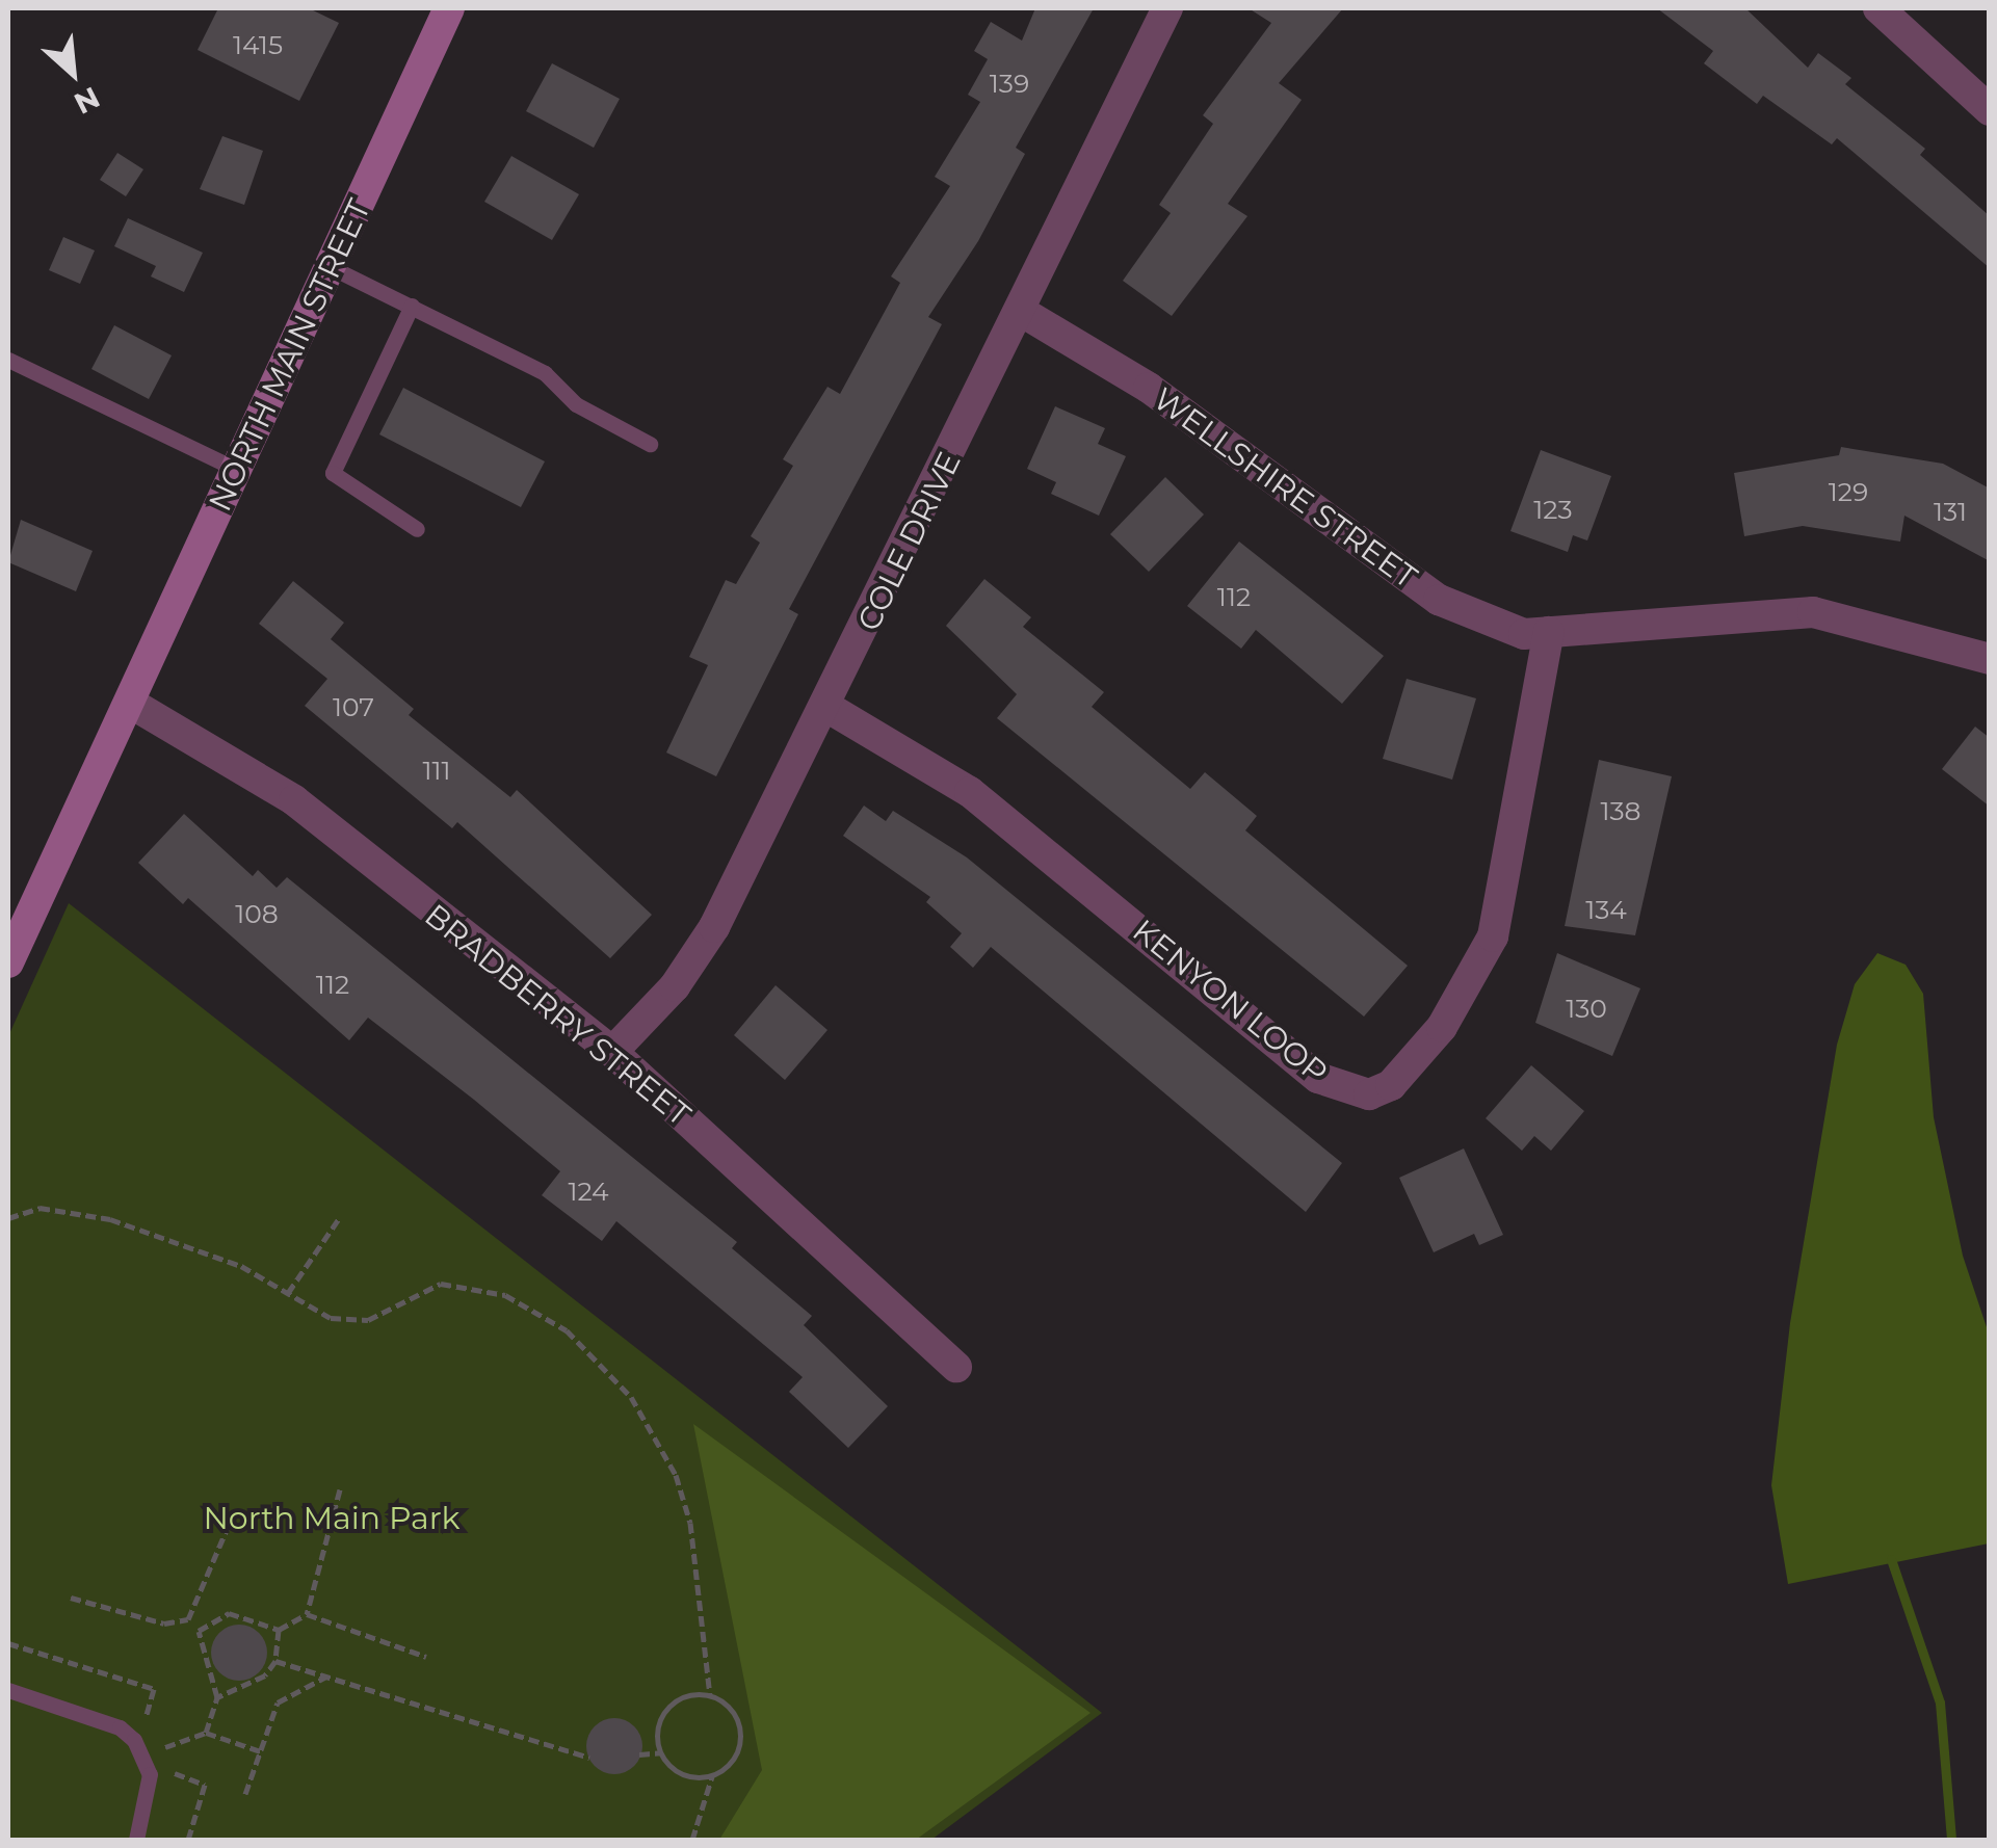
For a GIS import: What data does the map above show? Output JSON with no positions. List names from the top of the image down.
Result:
{
  "streets": {
    "main road": ["NORTH MAIN STREET"],
    "street": [
      "WELLSHIRE STREET",
      "COLE DRIVE",
      "KENYON LOOP",
      "BRADBERRY STREET"
    ]
  },
  "crossings": [
    ["NORTH MAIN STREET", "BRADBERRY STREET"],
    ["WELLSHIRE STREET", "COLE DRIVE"],
    ["WELLSHIRE STREET", "KENYON LOOP"],
    ["COLE DRIVE", "KENYON LOOP"],
    ["COLE DRIVE", "BRADBERRY STREET"]
  ],
  "parks": ["North Main Park"],
  "house_numbers": [
    "1415",
    "139",
    "129",
    "123",
    "131",
    "112",
    "107",
    "111",
    "138",
    "134",
    "108",
    "112",
    "130",
    "124"
  ],
  "north": "bottom right"
}
